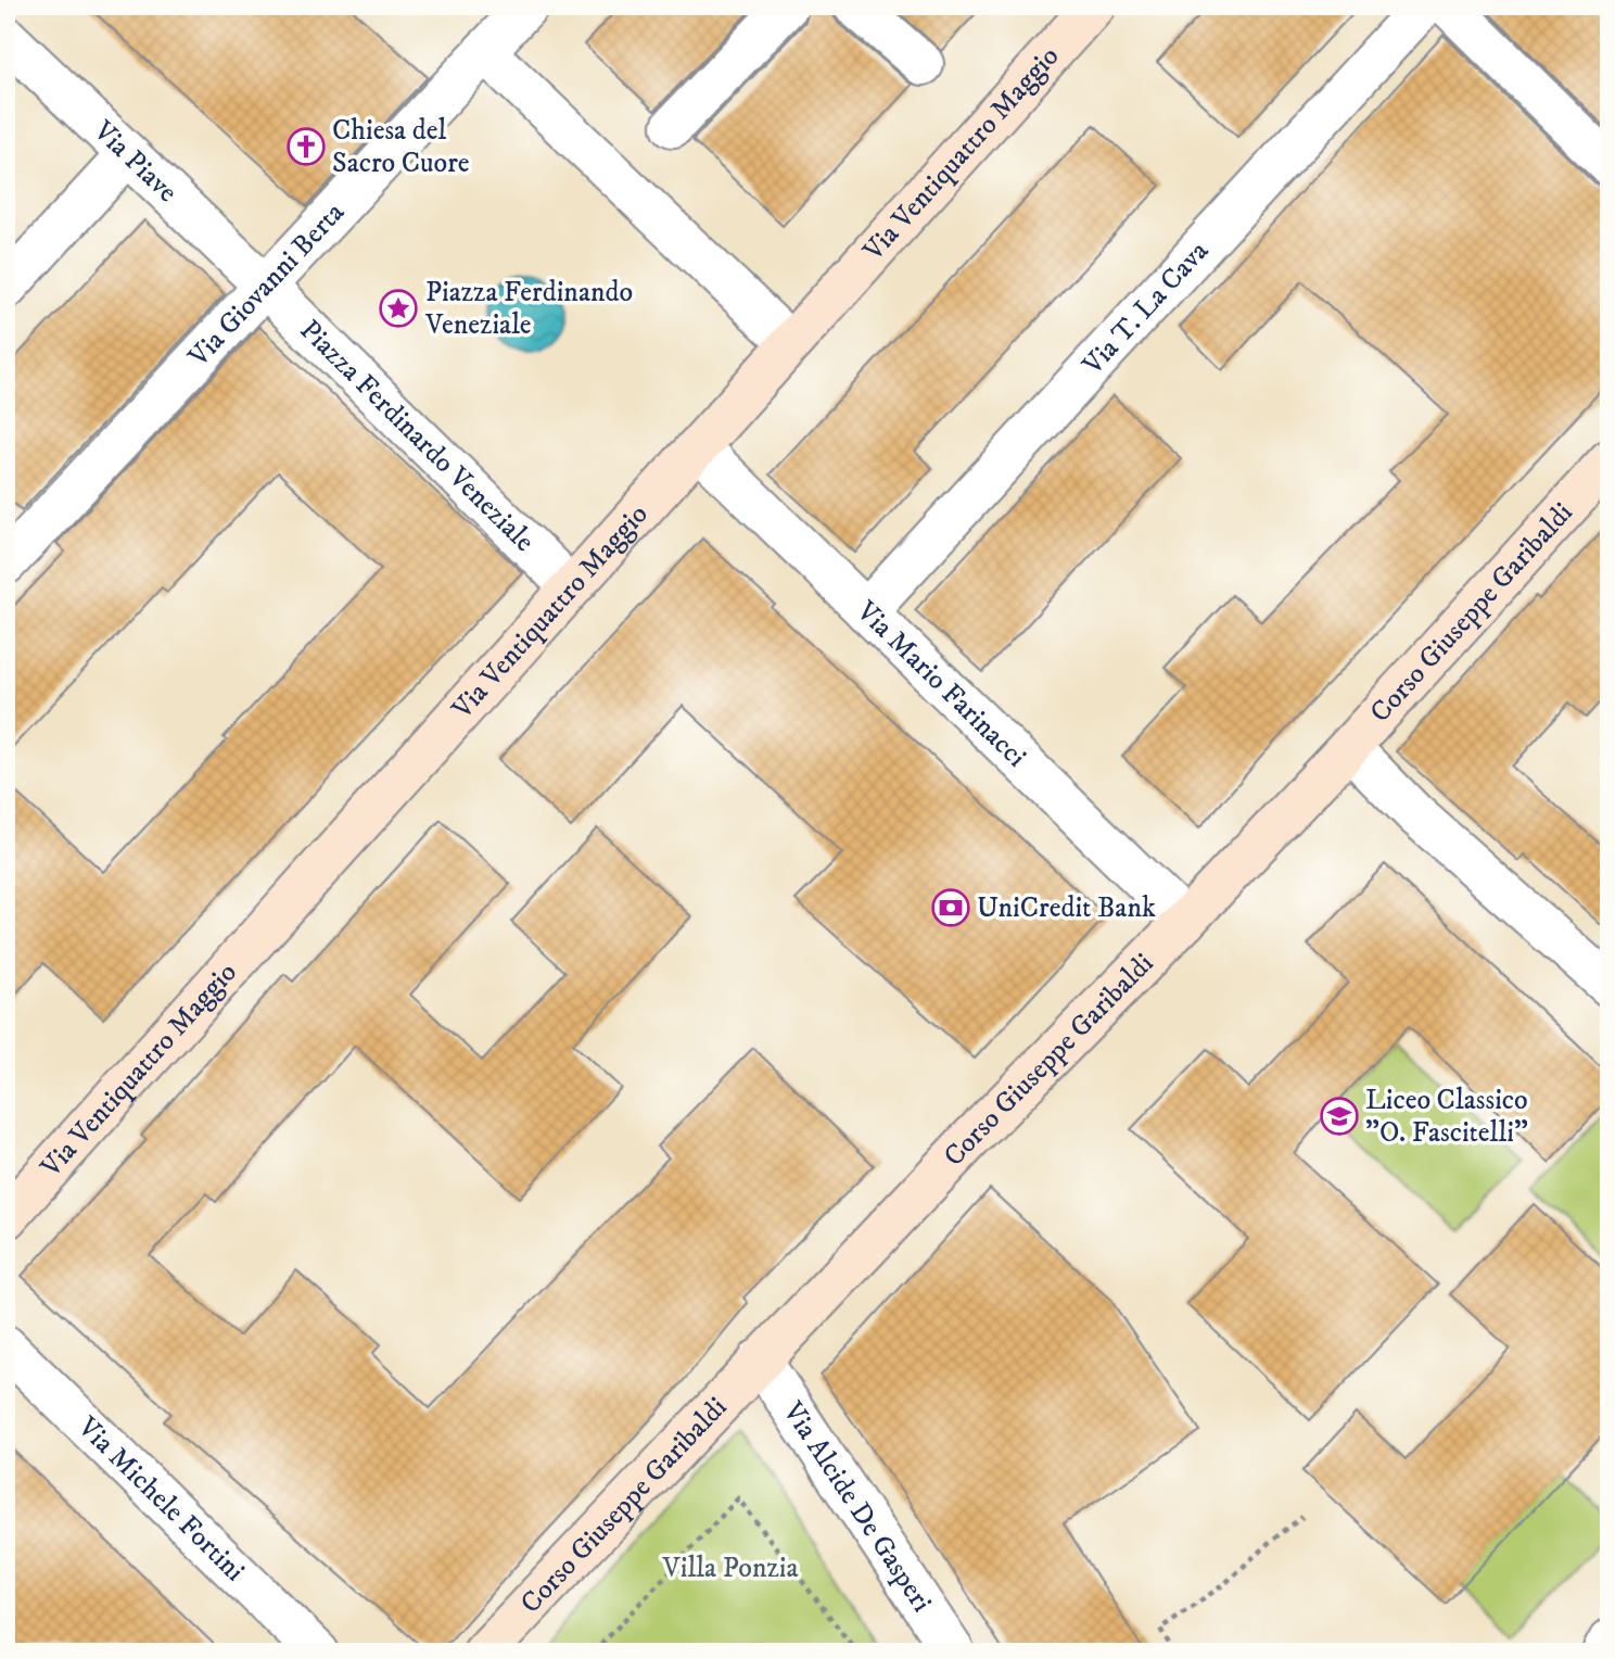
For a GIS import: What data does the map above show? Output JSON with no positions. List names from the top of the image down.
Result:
{
  "streets": {
    "main road": ["Via Ventiquattro Maggio", "Corso Giuseppe Garibaldi"],
    "street": [
      "Via Piave",
      "Via Giovanni Berta",
      "Via T. La Cava",
      "Piazza Ferdinardo Veneziale",
      "Via Mario Farinacci",
      "Via Michele Fortini",
      "Via Alcide De Gasperi"
    ]
  },
  "crossings": [
    ["Via Ventiquattro Maggio", "Piazza Ferdinardo Veneziale"],
    ["Via Ventiquattro Maggio", "Via Mario Farinacci"],
    ["Via Piave", "Via Giovanni Berta"],
    ["Via Piave", "Piazza Ferdinardo Veneziale"],
    ["Via Giovanni Berta", "Piazza Ferdinardo Veneziale"],
    ["Via T. La Cava", "Via Mario Farinacci"],
    ["Corso Giuseppe Garibaldi", "Via Mario Farinacci"],
    ["Corso Giuseppe Garibaldi", "Via Alcide De Gasperi"]
  ],
  "parks": ["Villa Ponzia"],
  "places": {
    "church": ["Chiesa del Sacro Cuore"],
    "place": ["Piazza Ferdinando Veneziale"],
    "bank": ["UniCredit Bank"],
    "school or university": ["Liceo Classico \"O. Fascitelli\""]
  }
}
